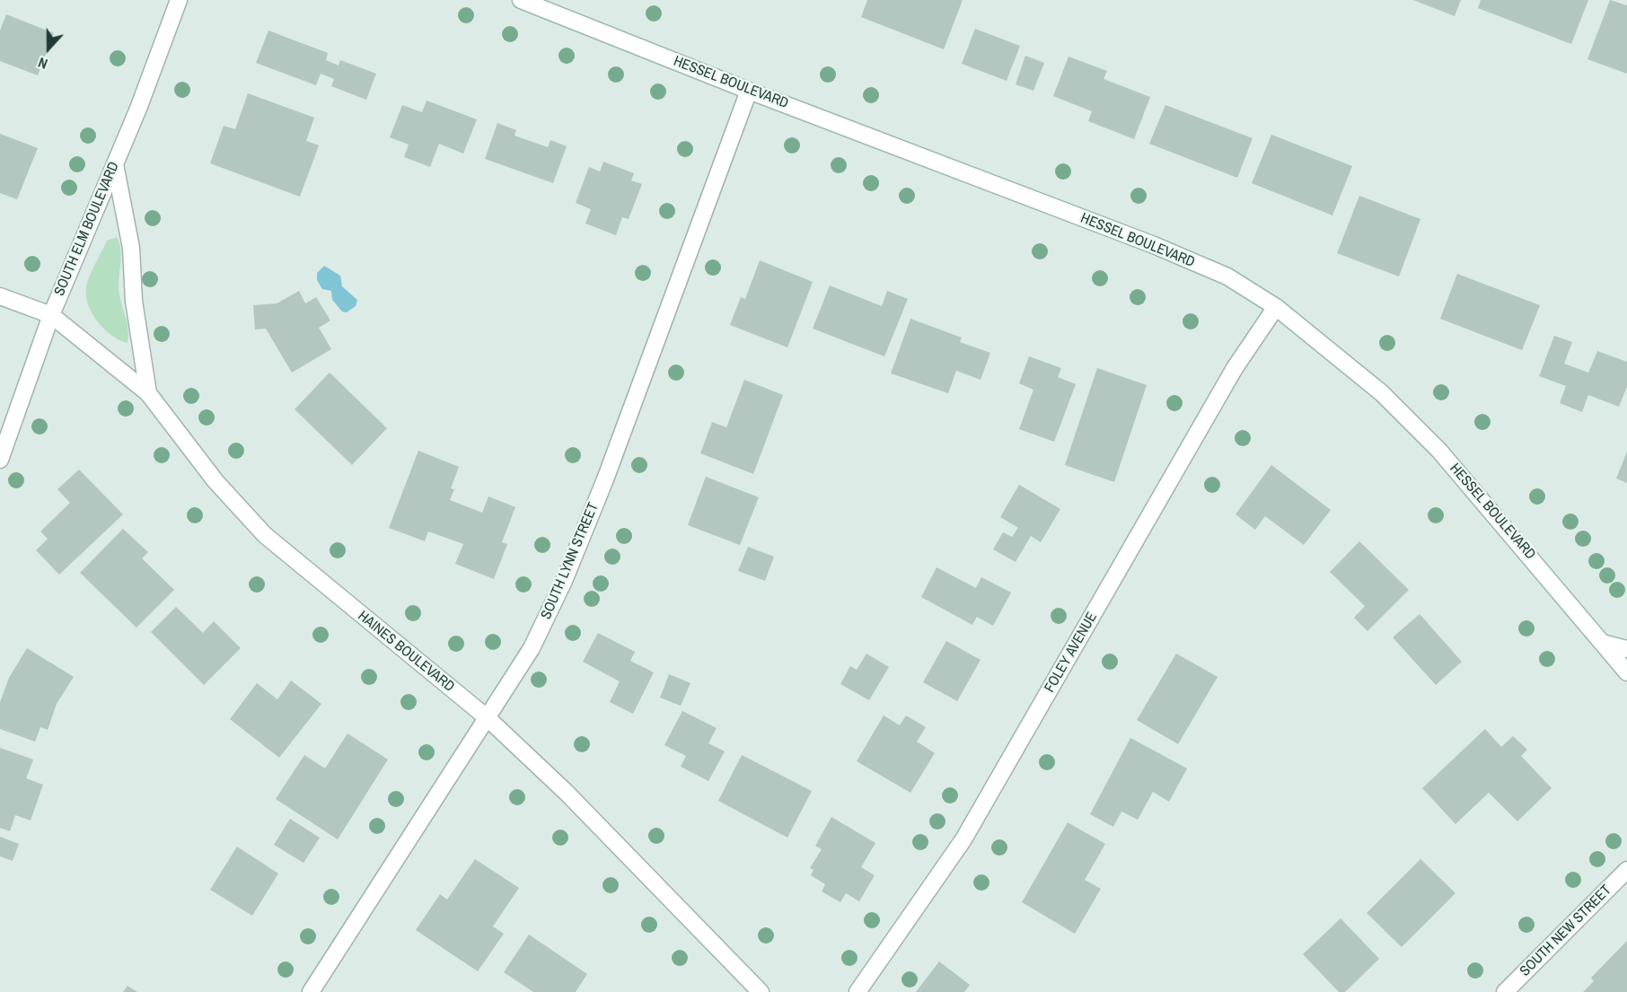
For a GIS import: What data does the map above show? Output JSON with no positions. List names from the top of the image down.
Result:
{
  "streets": {
    "street": [
      "HESSEL BOULEVARD",
      "SOUTH ELM BOULEVARD",
      "SOUTH LYNN STREET",
      "HAINES BOULEVARD",
      "FOLEY AVENUE",
      "SOUTH NEW STREET"
    ]
  },
  "crossings": [
    ["HESSEL BOULEVARD", "SOUTH LYNN STREET"],
    ["HESSEL BOULEVARD", "FOLEY AVENUE"],
    ["SOUTH ELM BOULEVARD", "HAINES BOULEVARD"],
    ["SOUTH LYNN STREET", "HAINES BOULEVARD"]
  ],
  "north": "bottom"
}
